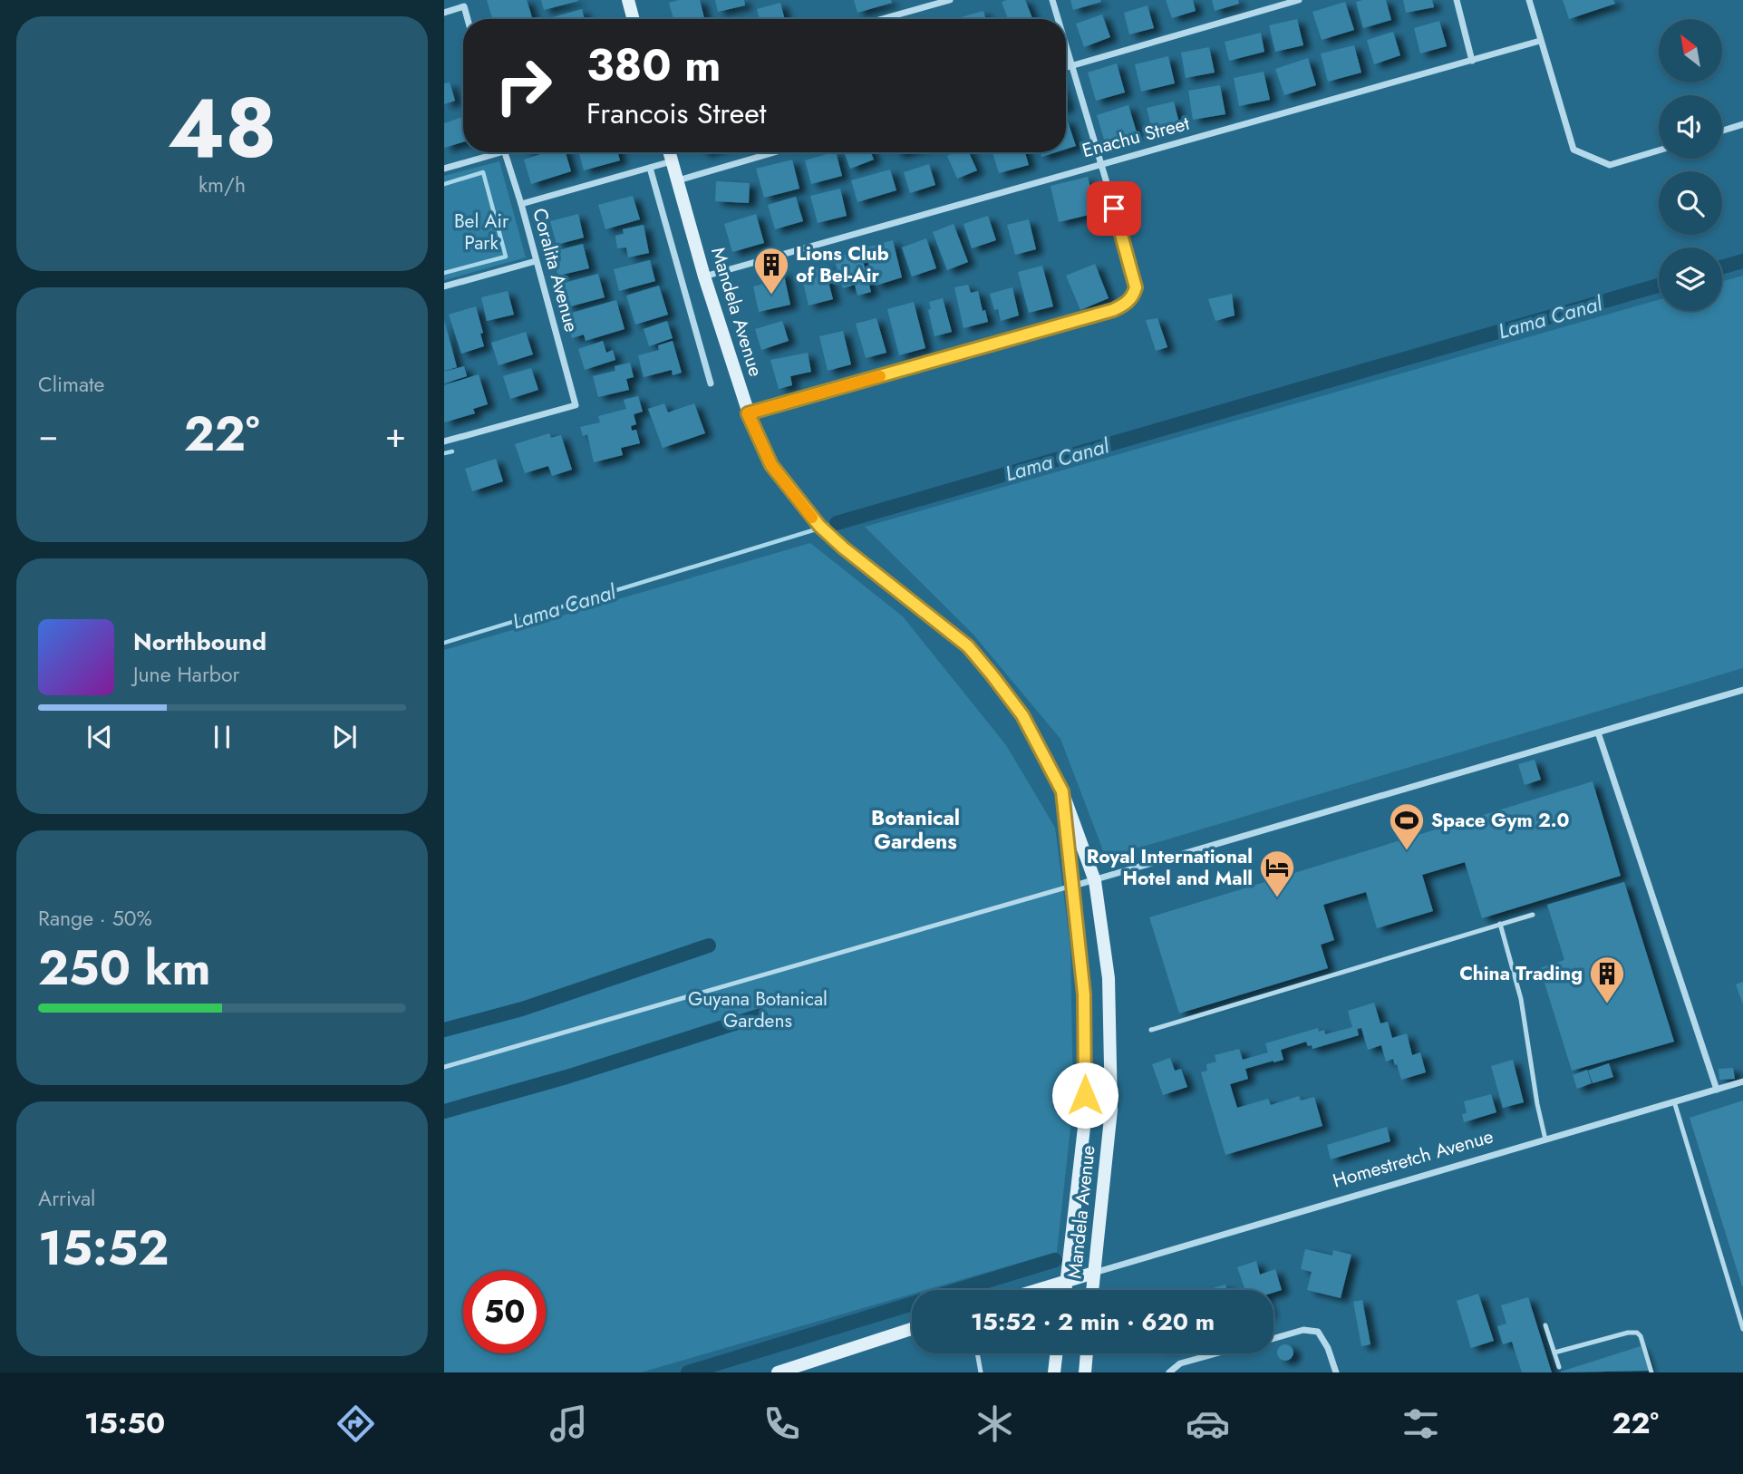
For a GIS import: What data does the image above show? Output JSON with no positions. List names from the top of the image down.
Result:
{
  "streets": {
    "main road": ["Mandela Avenue"],
    "street": ["Enachu Street", "Coralita Avenue", "Homestretch Avenue"]
  },
  "crossings": [
    ["Enachu Street", "Mandela Avenue"],
    ["Mandela Avenue", "Homestretch Avenue"]
  ],
  "districts": ["Botanical Gardens"],
  "water": ["Lama Canal"],
  "parks": ["Bel Air Park", "Guyana Botanical Gardens"],
  "places": {
    "building": ["Lions Club of Bel-Air", "China Trading"],
    "sports": ["Space Gym 2.0"],
    "hotel": ["Royal International Hotel and Mall"]
  },
  "north": "top left",
  "page": {
    "tile": [
      ["48", "km/h"],
      "Climate",
      ["Range · 50%", "250 km"],
      ["Arrival", "15:52"]
    ],
    "turn": ["380 m", "Francois Street"],
    "heat": ["−", "22°", "+"],
    "song": ["Northbound", "June Harbor"],
    "limit": "50",
    "trip": "15:52 · 2 min · 620 m",
    "tabs": ["15:50", "22°"]
  }
}
